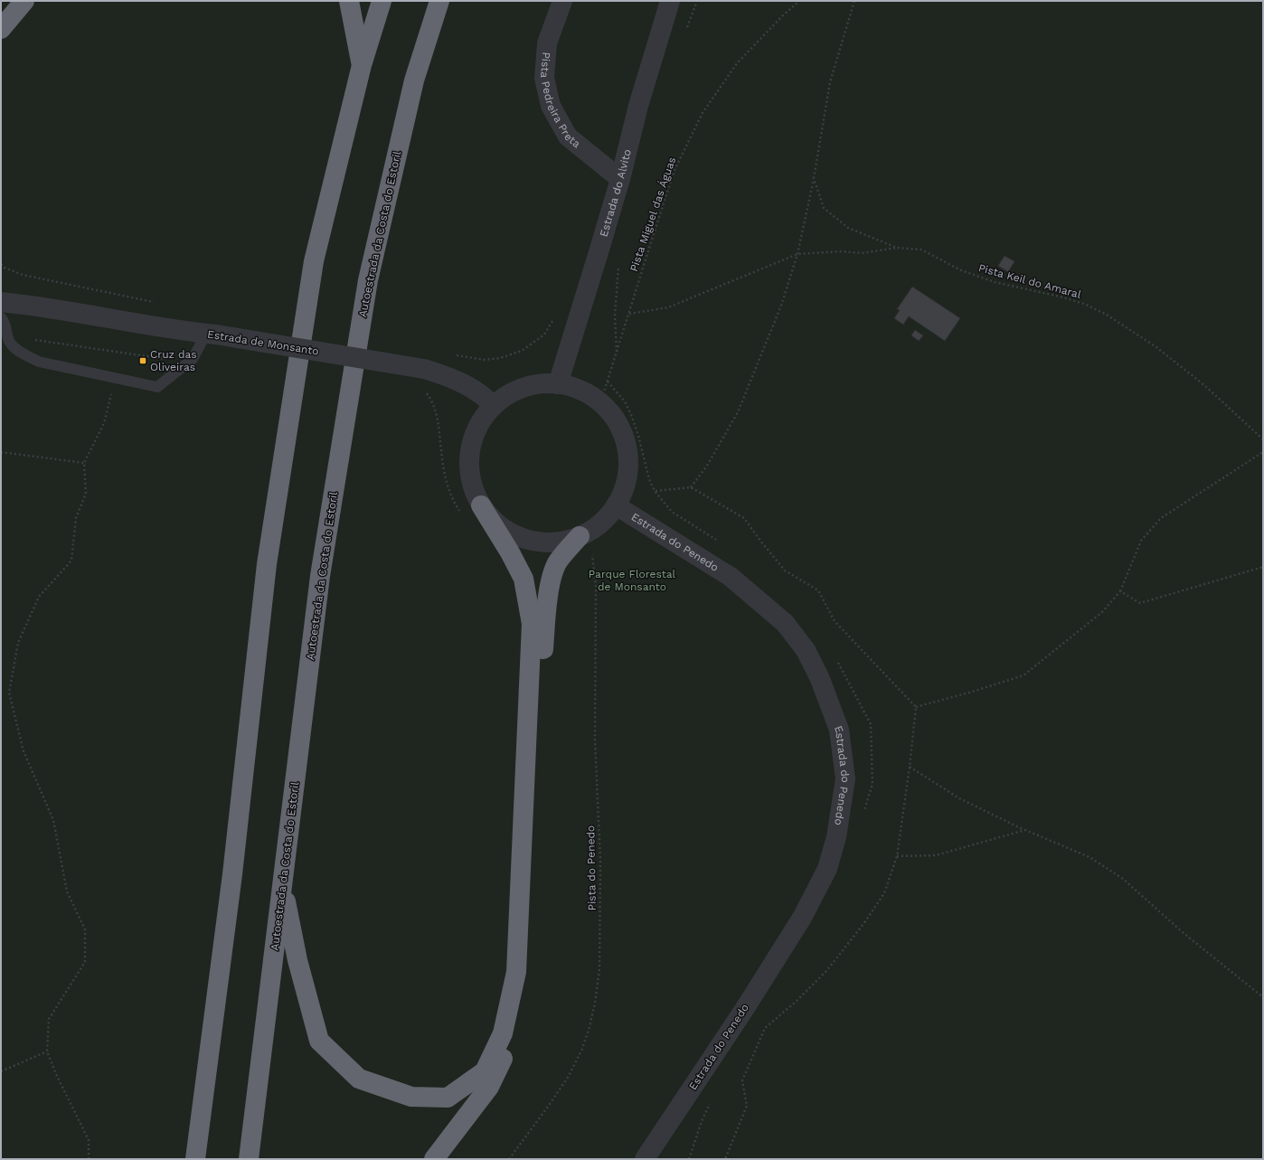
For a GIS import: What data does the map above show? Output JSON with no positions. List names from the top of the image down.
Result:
{
  "streets": {
    "highway": ["Autoestrada da Costa do Estoril"],
    "street": [
      "Pista Pedreira Preta",
      "Estrada do Alvito",
      "Estrada de Monsanto",
      "Estrada do Penedo"
    ],
    "path": ["Pista Miguel das Águas", "Pista Keil do Amaral", "Pista do Penedo"]
  },
  "crossings": [
    ["Pista Pedreira Preta", "Estrada do Alvito"]
  ],
  "parks": ["Parque Florestal de Monsanto"],
  "places": {
    "transit": ["Cruz das Oliveiras"]
  }
}
